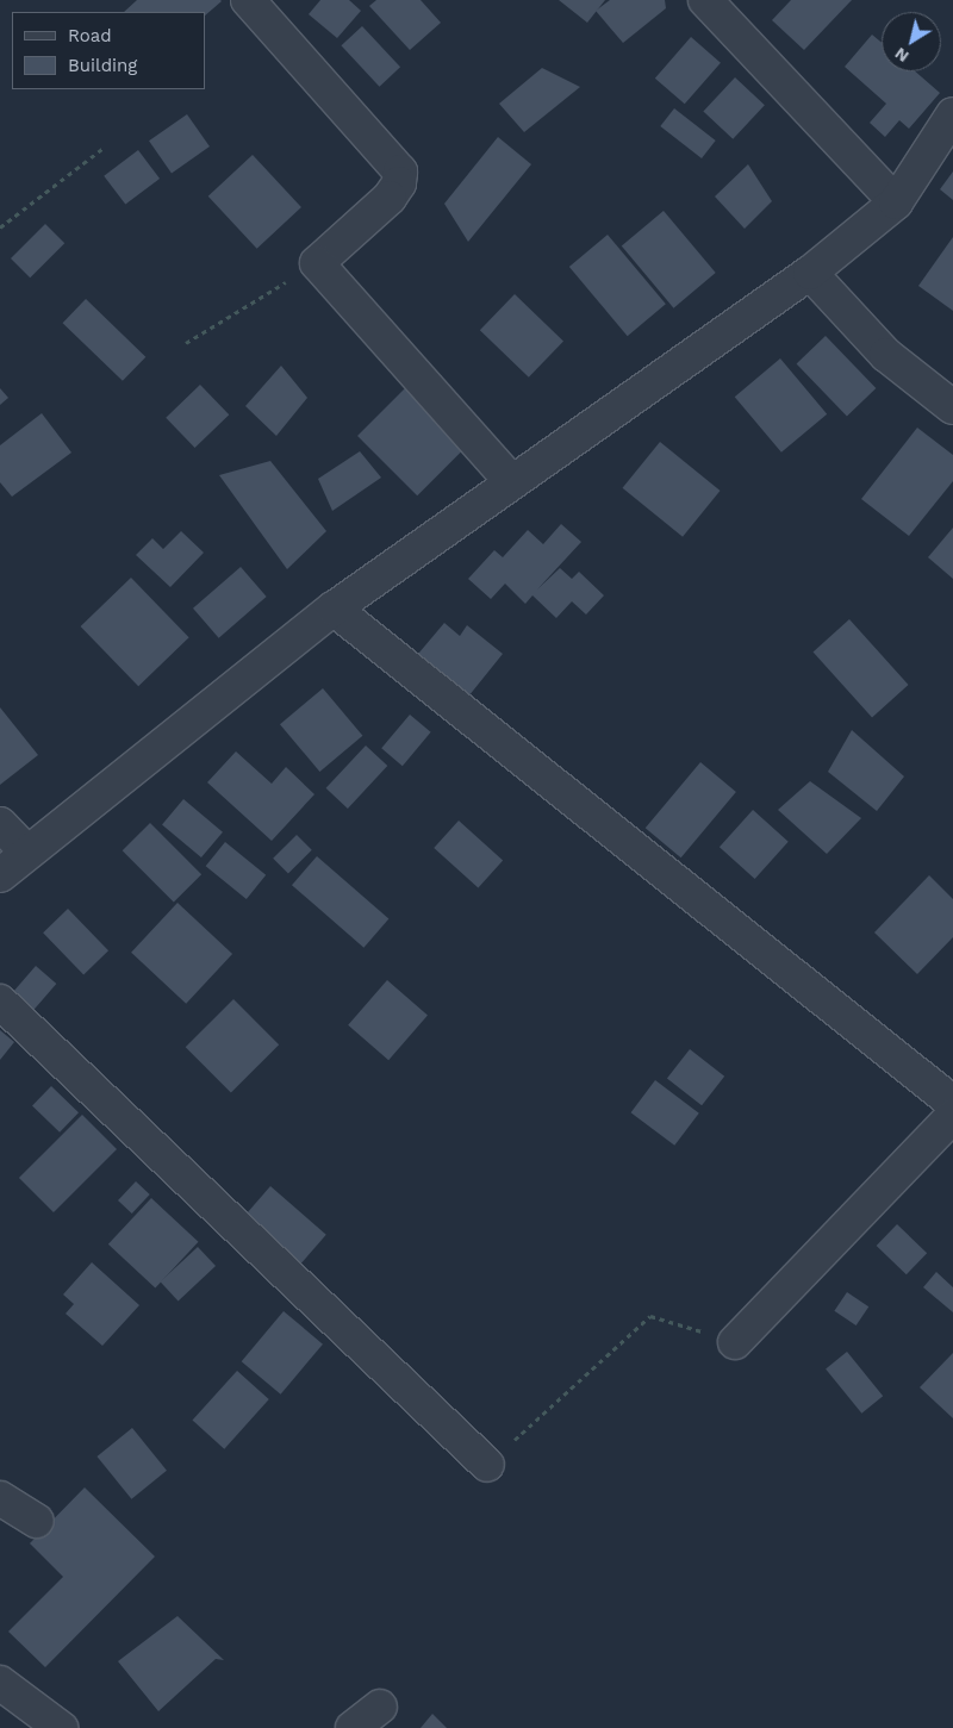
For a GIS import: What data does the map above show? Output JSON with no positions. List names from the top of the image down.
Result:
{
  "legend": ["Road", "Building"],
  "north": "bottom left"
}
